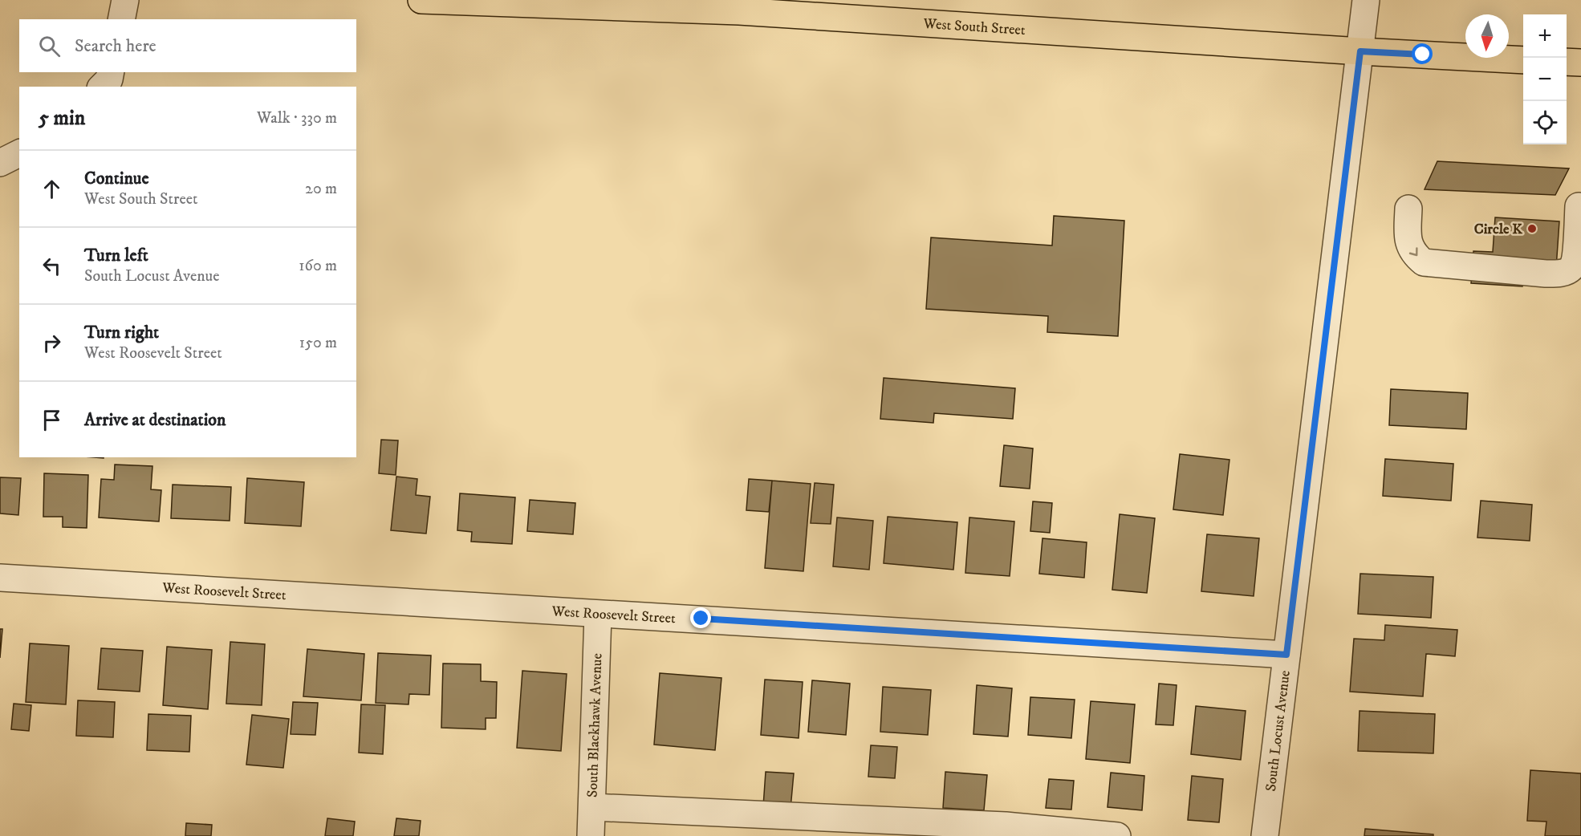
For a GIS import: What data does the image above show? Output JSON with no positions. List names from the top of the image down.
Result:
{
  "streets": {
    "main road": ["West South Street"],
    "street": ["West Roosevelt Street", "South Blackhawk Avenue", "South Locust Avenue"]
  },
  "crossings": [
    ["West South Street", "South Locust Avenue"],
    ["West Roosevelt Street", "South Blackhawk Avenue"],
    ["West Roosevelt Street", "South Locust Avenue"]
  ],
  "places": ["Circle K"],
  "north": "bottom",
  "page": {
    "map_buttons": ["+", "−"],
    "search": "Search here",
    "heading": ["5 min", "Walk · 330 m"],
    "list": [
      ["Continue", "West South Street", "20 m"],
      ["Turn left", "South Locust Avenue", "160 m"],
      ["Turn right", "West Roosevelt Street", "150 m"],
      "Arrive at destination"
    ]
  }
}
